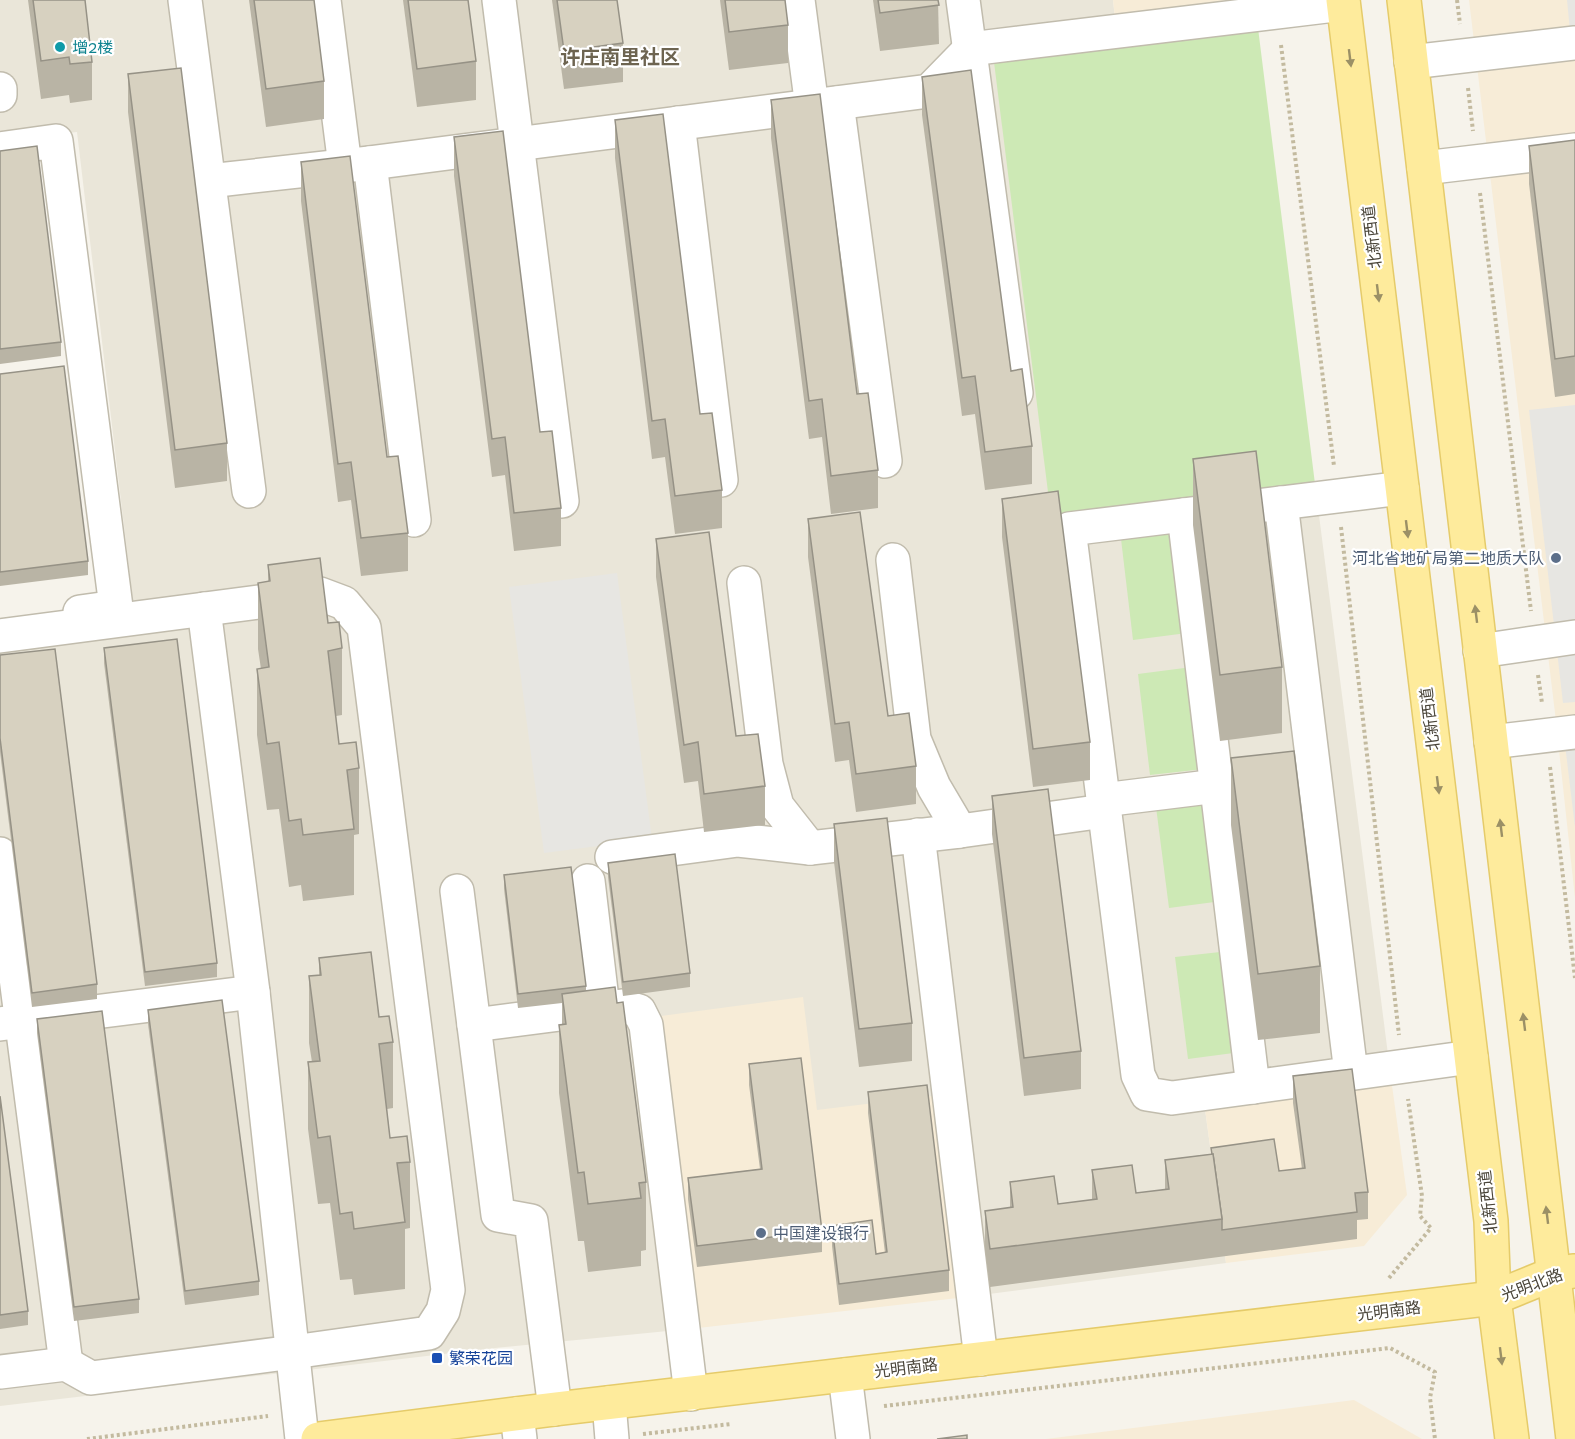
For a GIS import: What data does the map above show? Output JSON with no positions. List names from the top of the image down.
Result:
{
  "streets": {
    "main road": ["北新西道", "光明北路", "光明南路"]
  },
  "crossings": [
    ["北新西道", "光明北路"],
    ["北新西道", "光明南路"],
    ["光明北路", "光明南路"]
  ],
  "districts": ["许庄南里社区"],
  "places": {
    "other": ["增2楼", "河北省地矿局第二地质大队", "中国建设银行"],
    "transit": ["繁荣花园"]
  }
}
